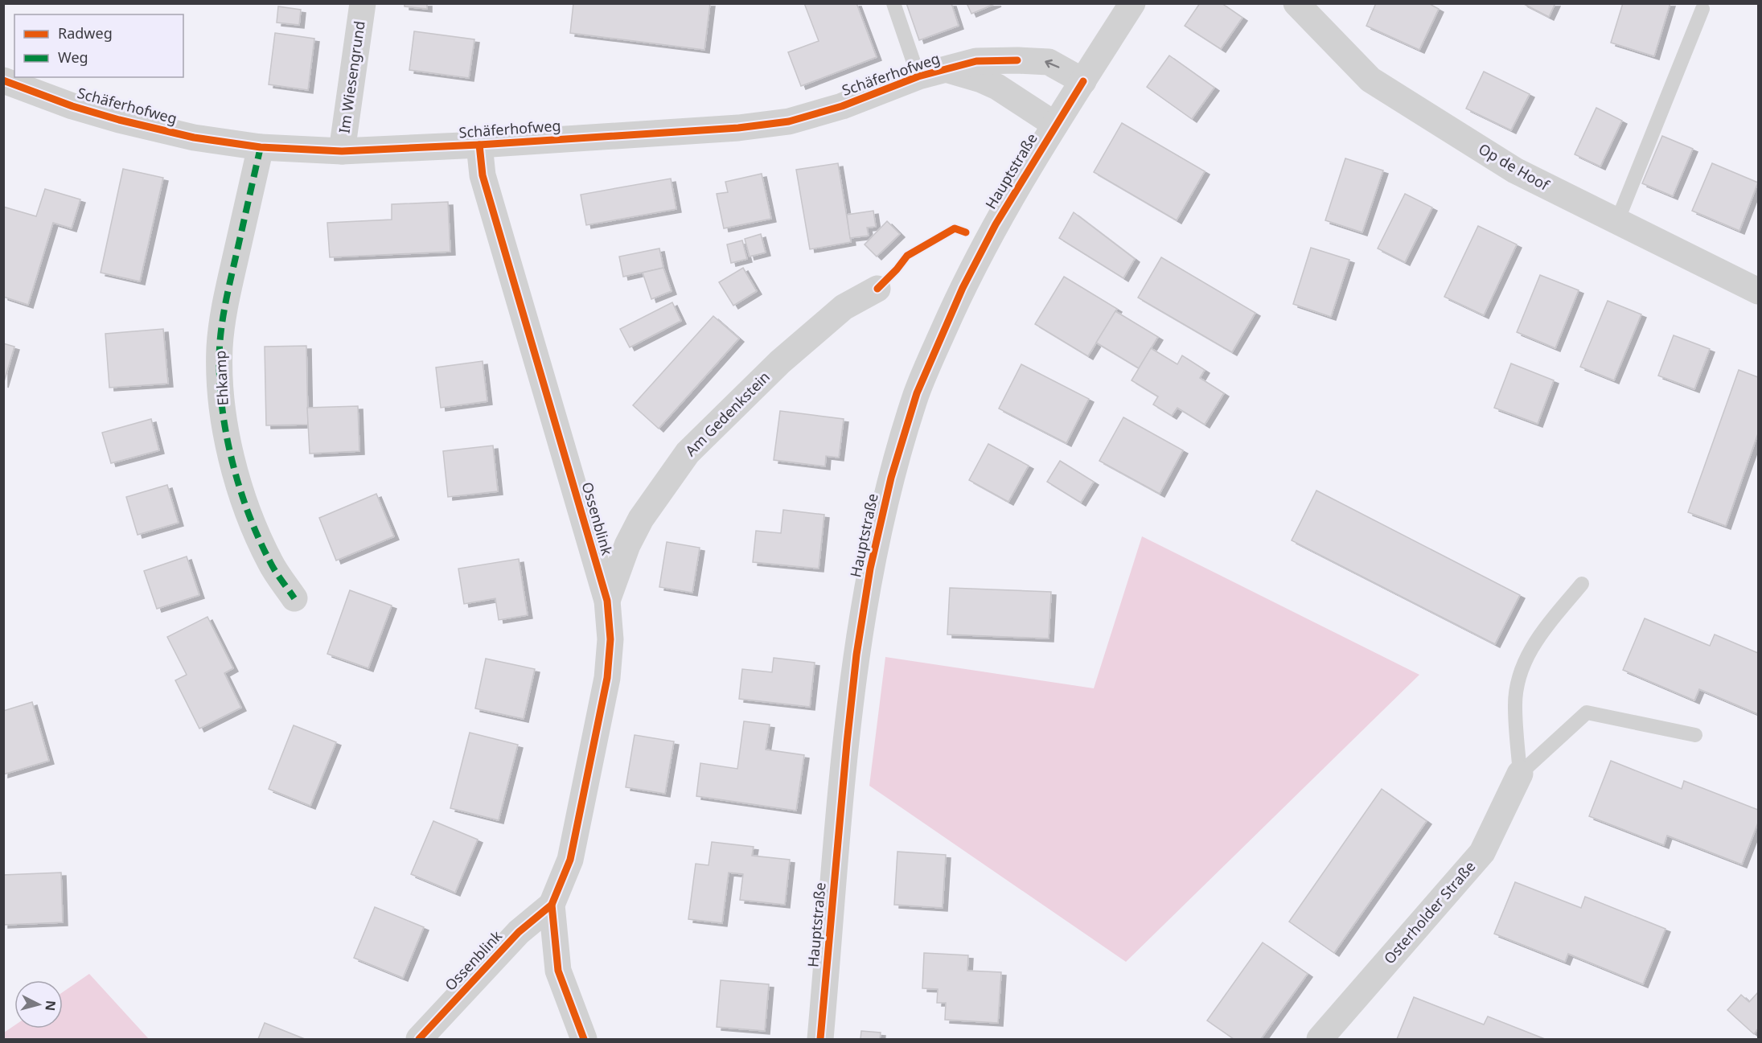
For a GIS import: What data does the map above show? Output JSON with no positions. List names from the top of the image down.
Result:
{
  "streets": {
    "street": [
      "Schäferhofweg",
      "Im Wiesengrund",
      "Op de Hoof",
      "Hauptstraße",
      "Ehkamp",
      "Am Gedenkstein",
      "Ossenblink",
      "Osterholder Straße"
    ]
  },
  "crossings": [
    ["Schäferhofweg", "Im Wiesengrund"],
    ["Schäferhofweg", "Hauptstraße"],
    ["Schäferhofweg", "Ehkamp"],
    ["Schäferhofweg", "Ossenblink"],
    ["Am Gedenkstein", "Ossenblink"]
  ],
  "legend": ["Radweg", "Weg"],
  "north": "right"
}
